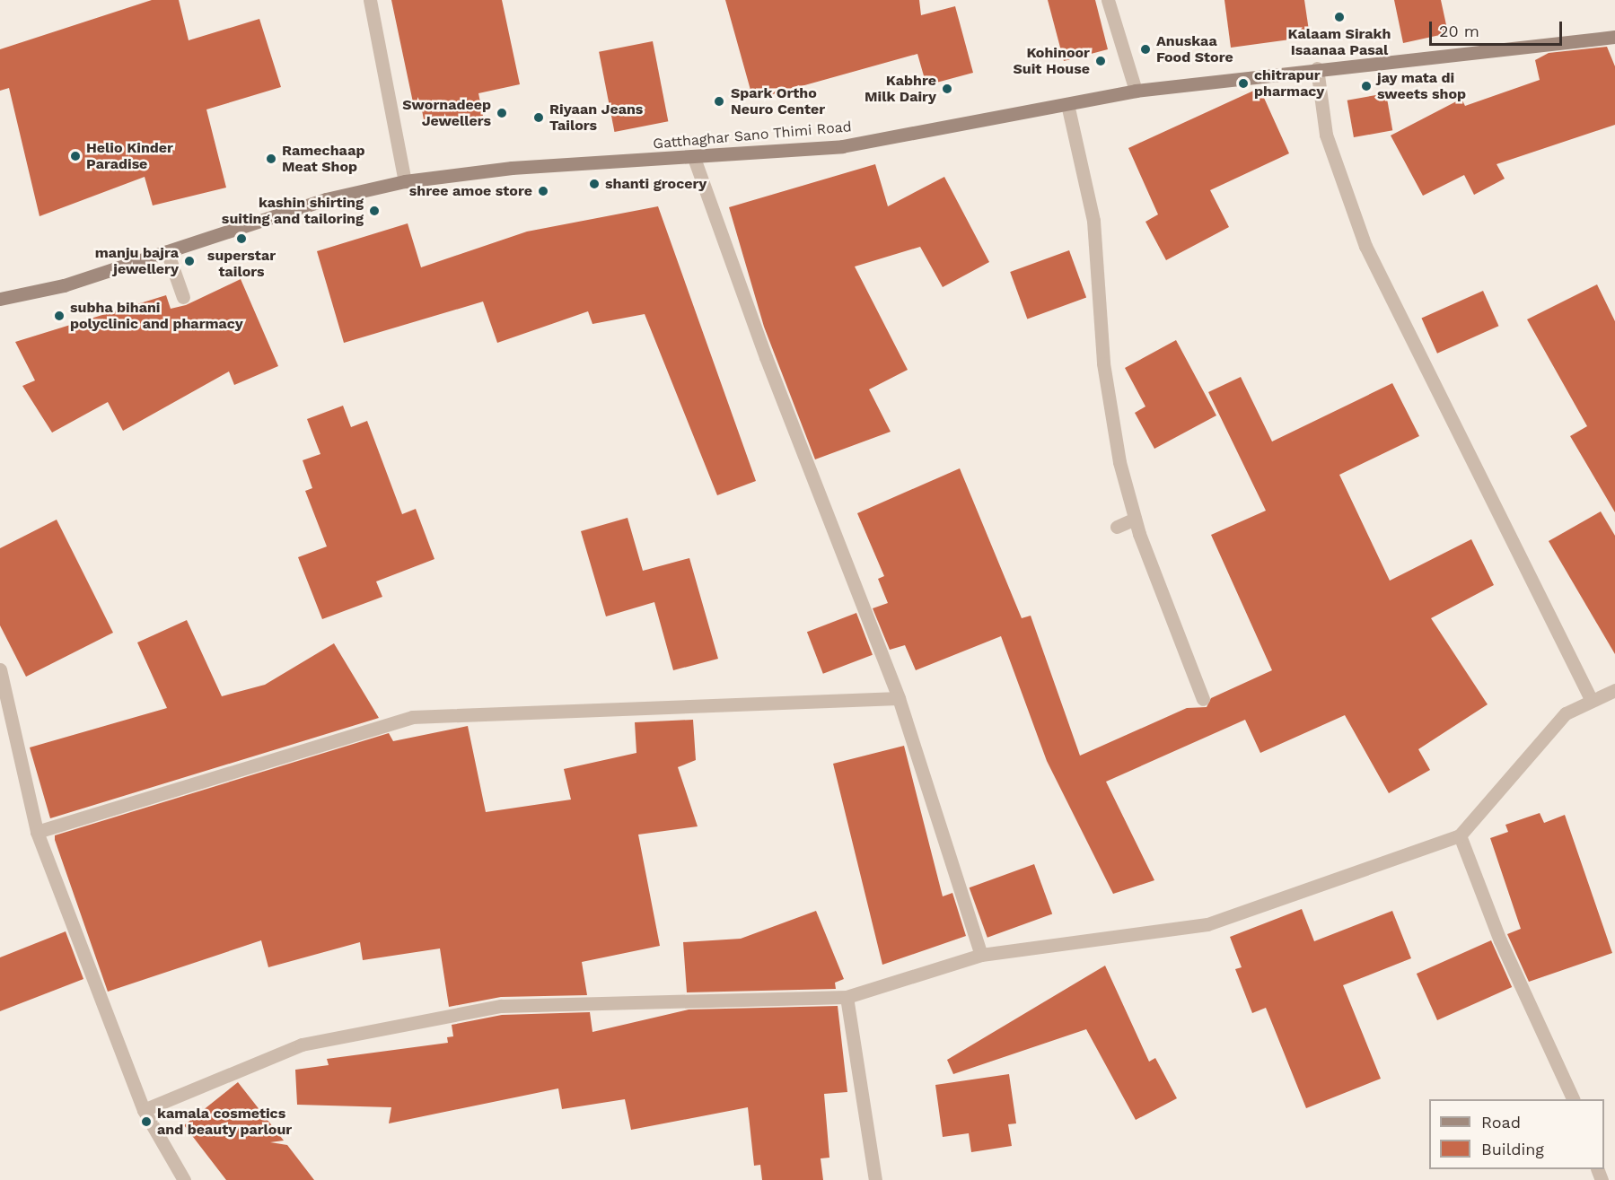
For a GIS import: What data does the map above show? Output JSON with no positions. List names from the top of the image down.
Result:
{
  "streets": {
    "main road": ["Gatthaghar Sano Thimi Road"]
  },
  "places": [
    "Kalaam Sirakh Isaanaa Pasal",
    "Anuskaa Food Store",
    "Kohinoor Suit House",
    "chitrapur pharmacy",
    "jay mata di sweets shop",
    "Kabhre Milk Dairy",
    "Spark Ortho Neuro Center",
    "Swornadeep Jewellers",
    "Riyaan Jeans Tailors",
    "Helio Kinder Paradise",
    "Ramechaap Meat Shop",
    "shanti grocery",
    "shree amoe store",
    "kashin shirting suiting and tailoring",
    "superstar tailors",
    "manju bajra jewellery",
    "subha bihani polyclinic and pharmacy",
    "kamala cosmetics and beauty parlour"
  ],
  "legend": ["Road", "Building"],
  "scale_bar": "20 m"
}
